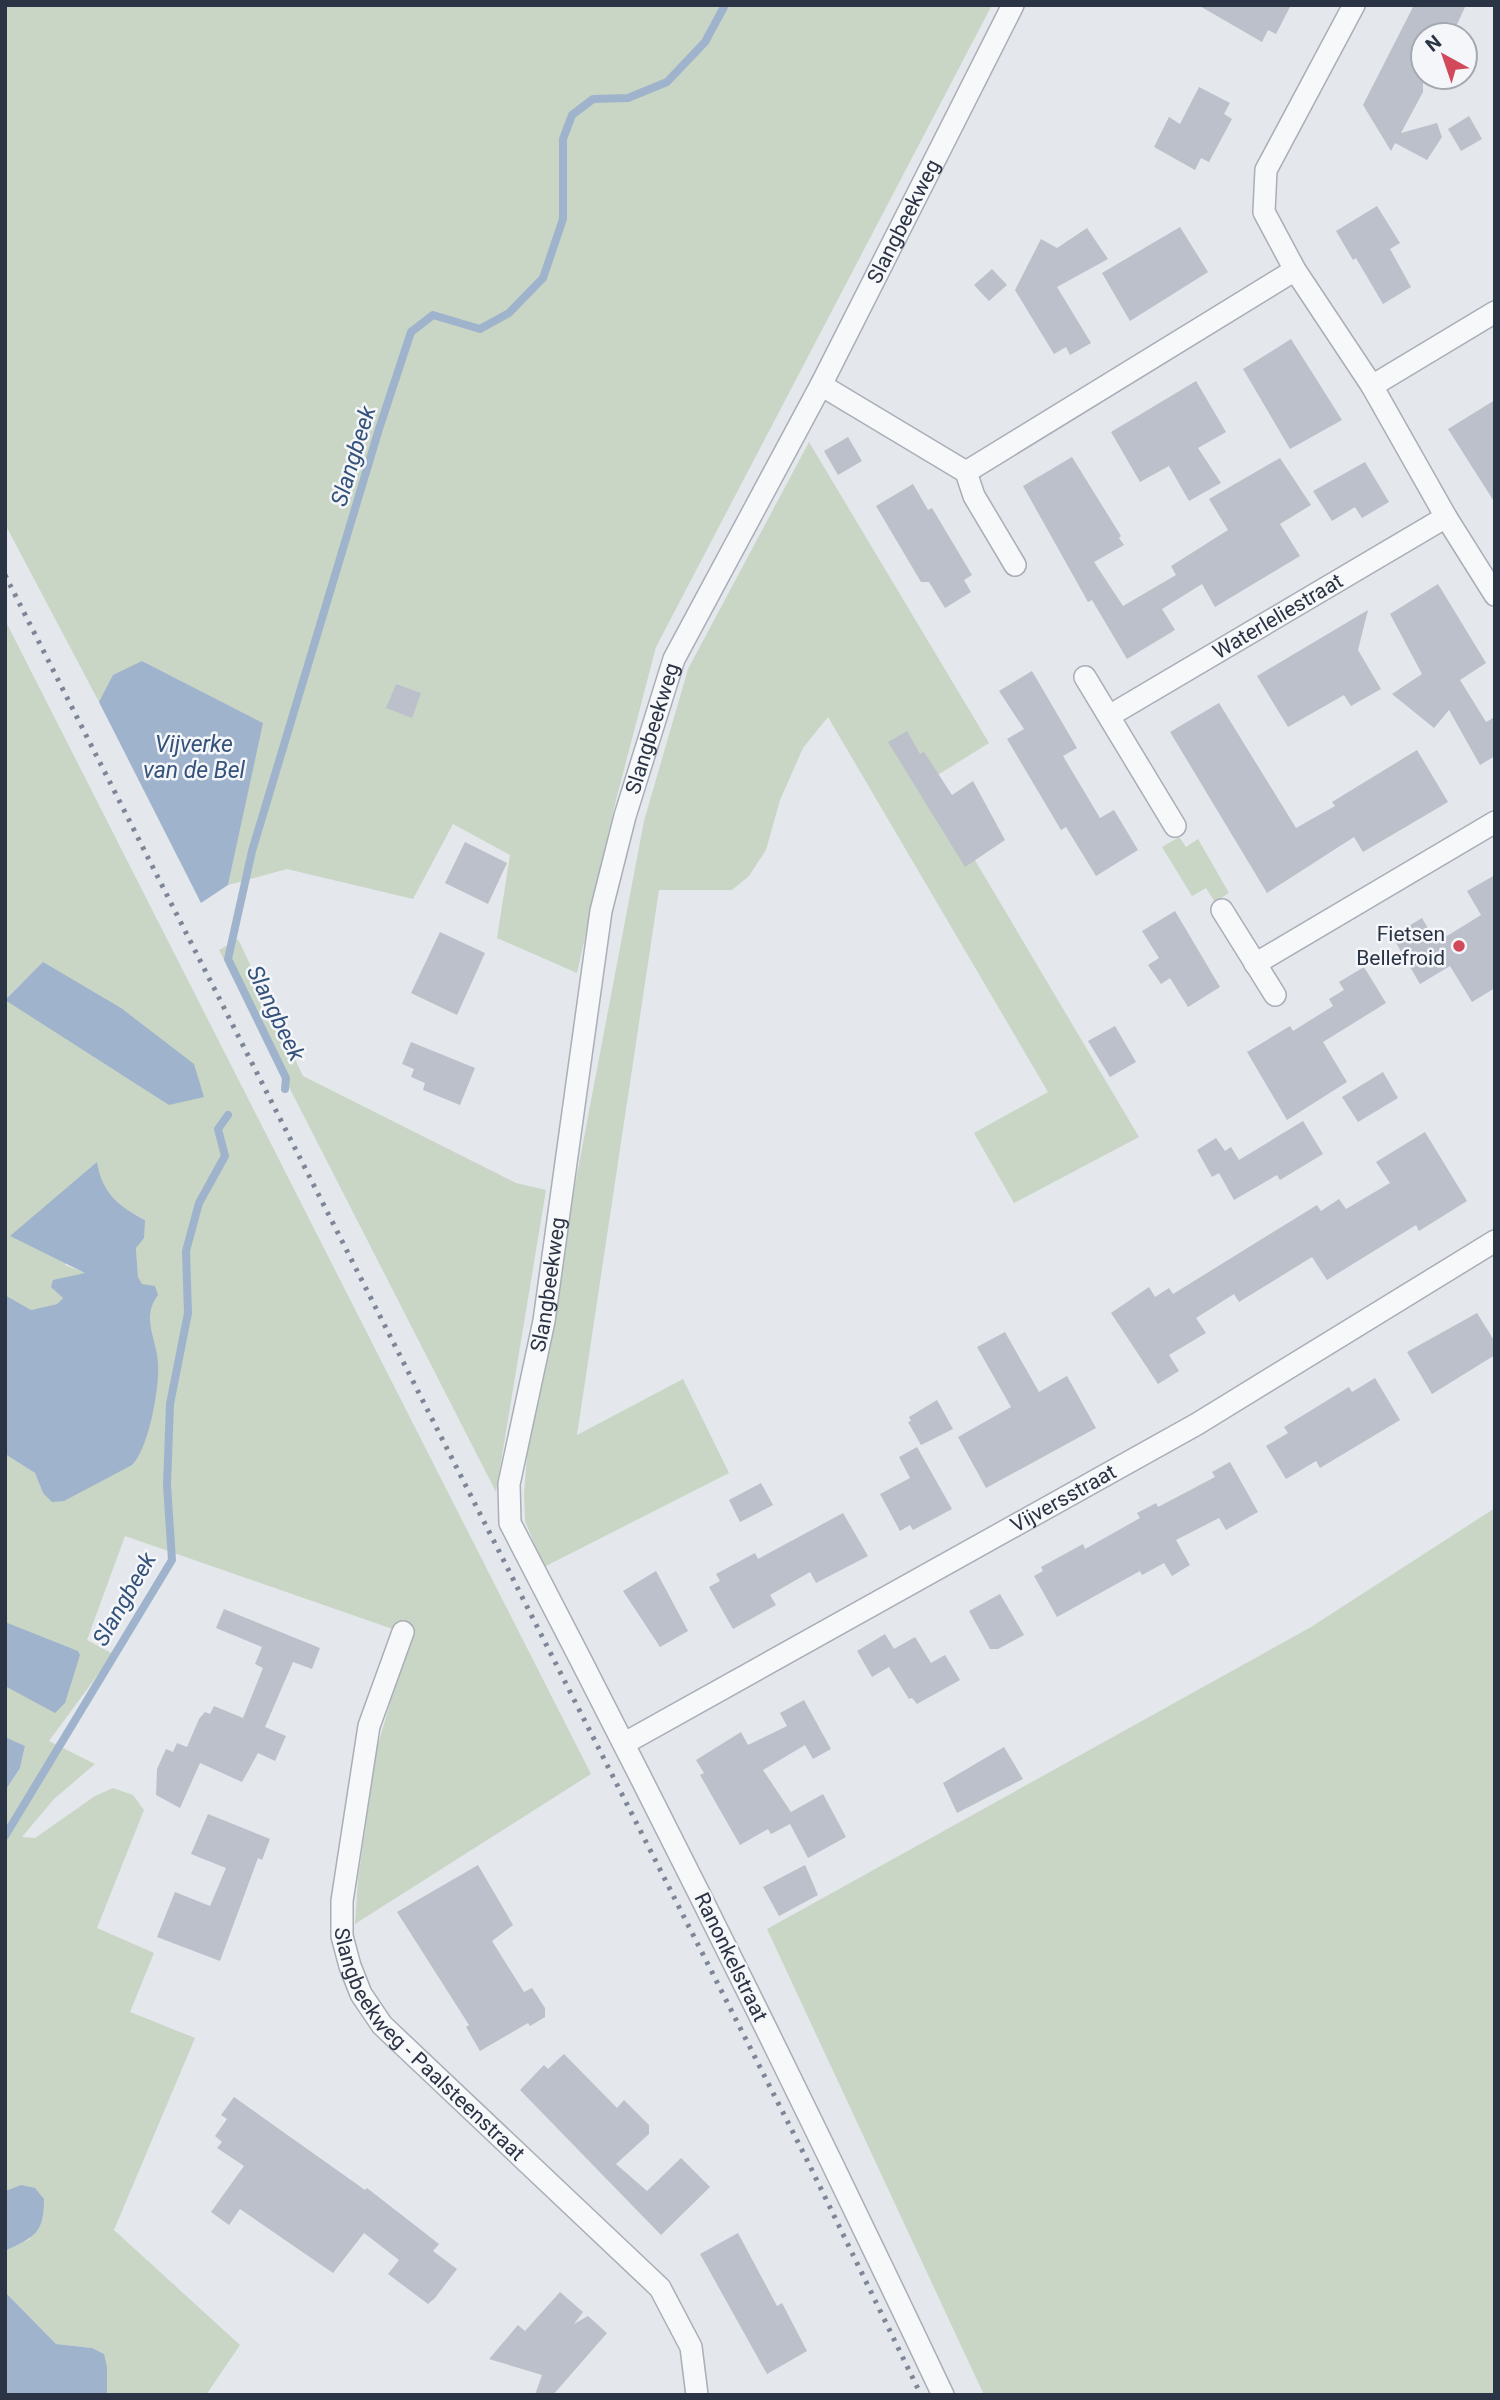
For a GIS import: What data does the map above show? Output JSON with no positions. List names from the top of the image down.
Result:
{
  "streets": {
    "street": [
      "Slangbeekweg",
      "Waterleliestraat",
      "Vijversstraat",
      "Ranonkelstraat",
      "Slangbeekweg - Paalsteenstraat"
    ]
  },
  "crossings": [
    ["Slangbeekweg", "Ranonkelstraat"],
    ["Vijversstraat", "Ranonkelstraat"]
  ],
  "water": ["Slangbeek", "Vijverke van de Bel"],
  "places": ["Fietsen Bellefroid"],
  "north": "top left"
}
